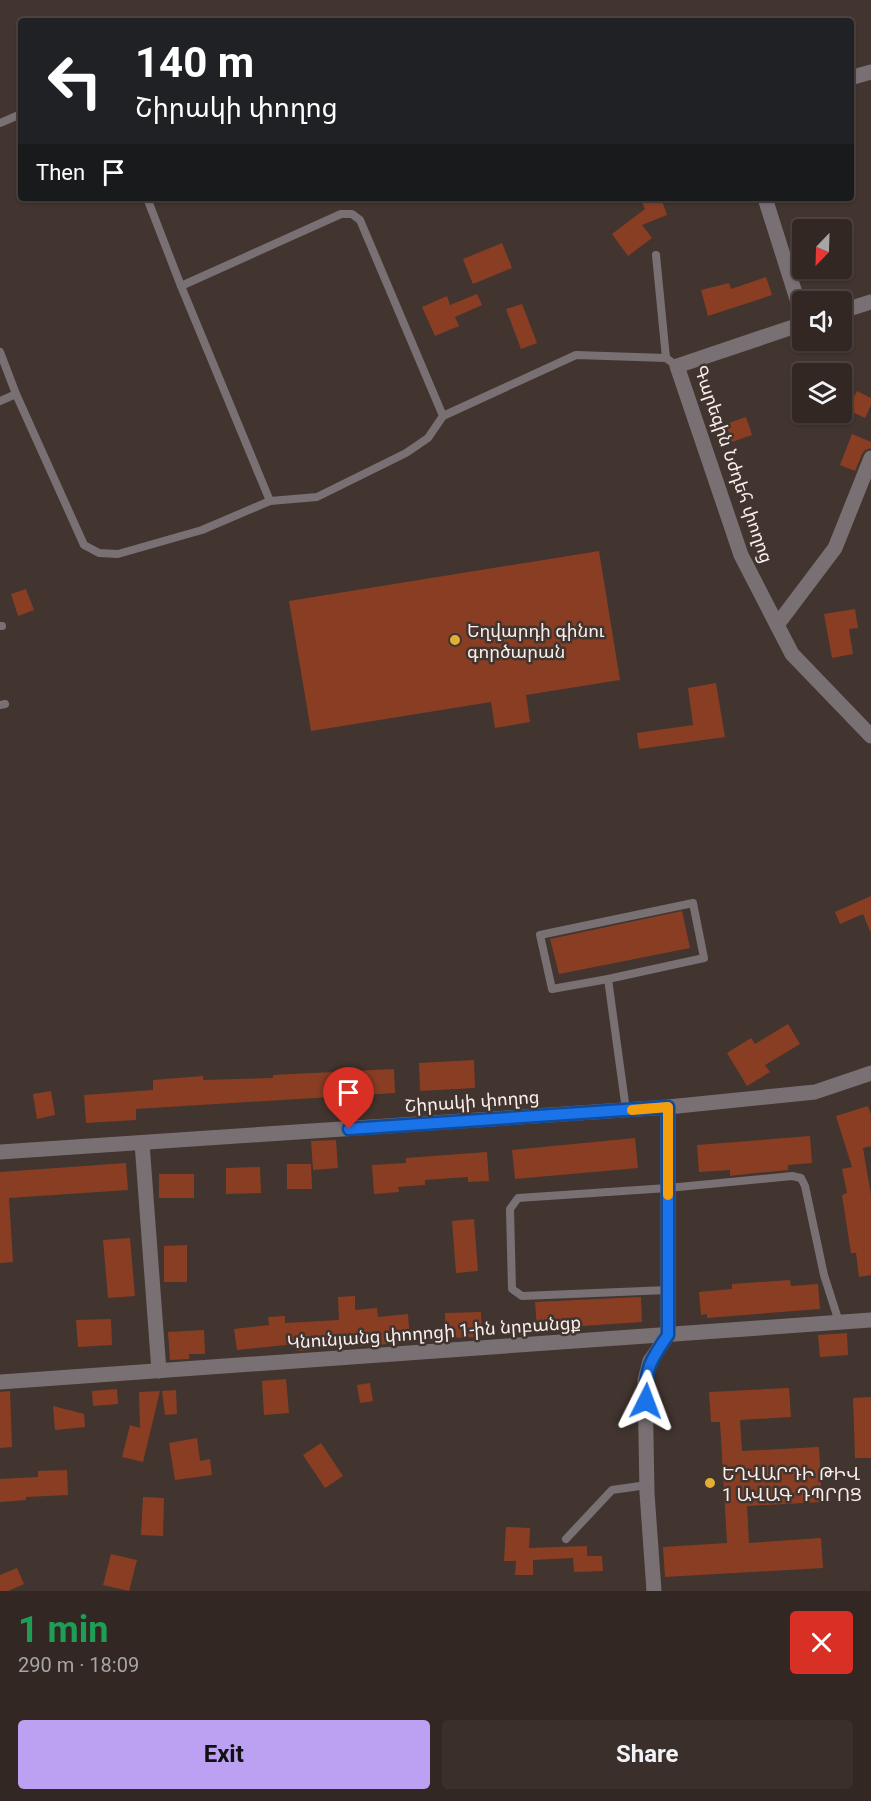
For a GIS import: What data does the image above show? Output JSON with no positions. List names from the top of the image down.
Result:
{
  "streets": {
    "street": ["Գարեգին Նժդեհ փողոց", "Շիրակի փողոց", "Կնունյանց փողոցի 1-ին նրբանցք"]
  },
  "places": ["Եղվարդի գինու գործարան", "ԵՂՎԱՐԴԻ ԹԻՎ 1 ԱՎԱԳ ԴՊՐՈՑ"],
  "north": "bottom left",
  "page": {
    "turn": ["140 m", "Շիրակի փողոց"],
    "then": "Then",
    "heading": ["1 min", "290 m · 18:09"],
    "buttons": ["Exit", "Share"]
  }
}
